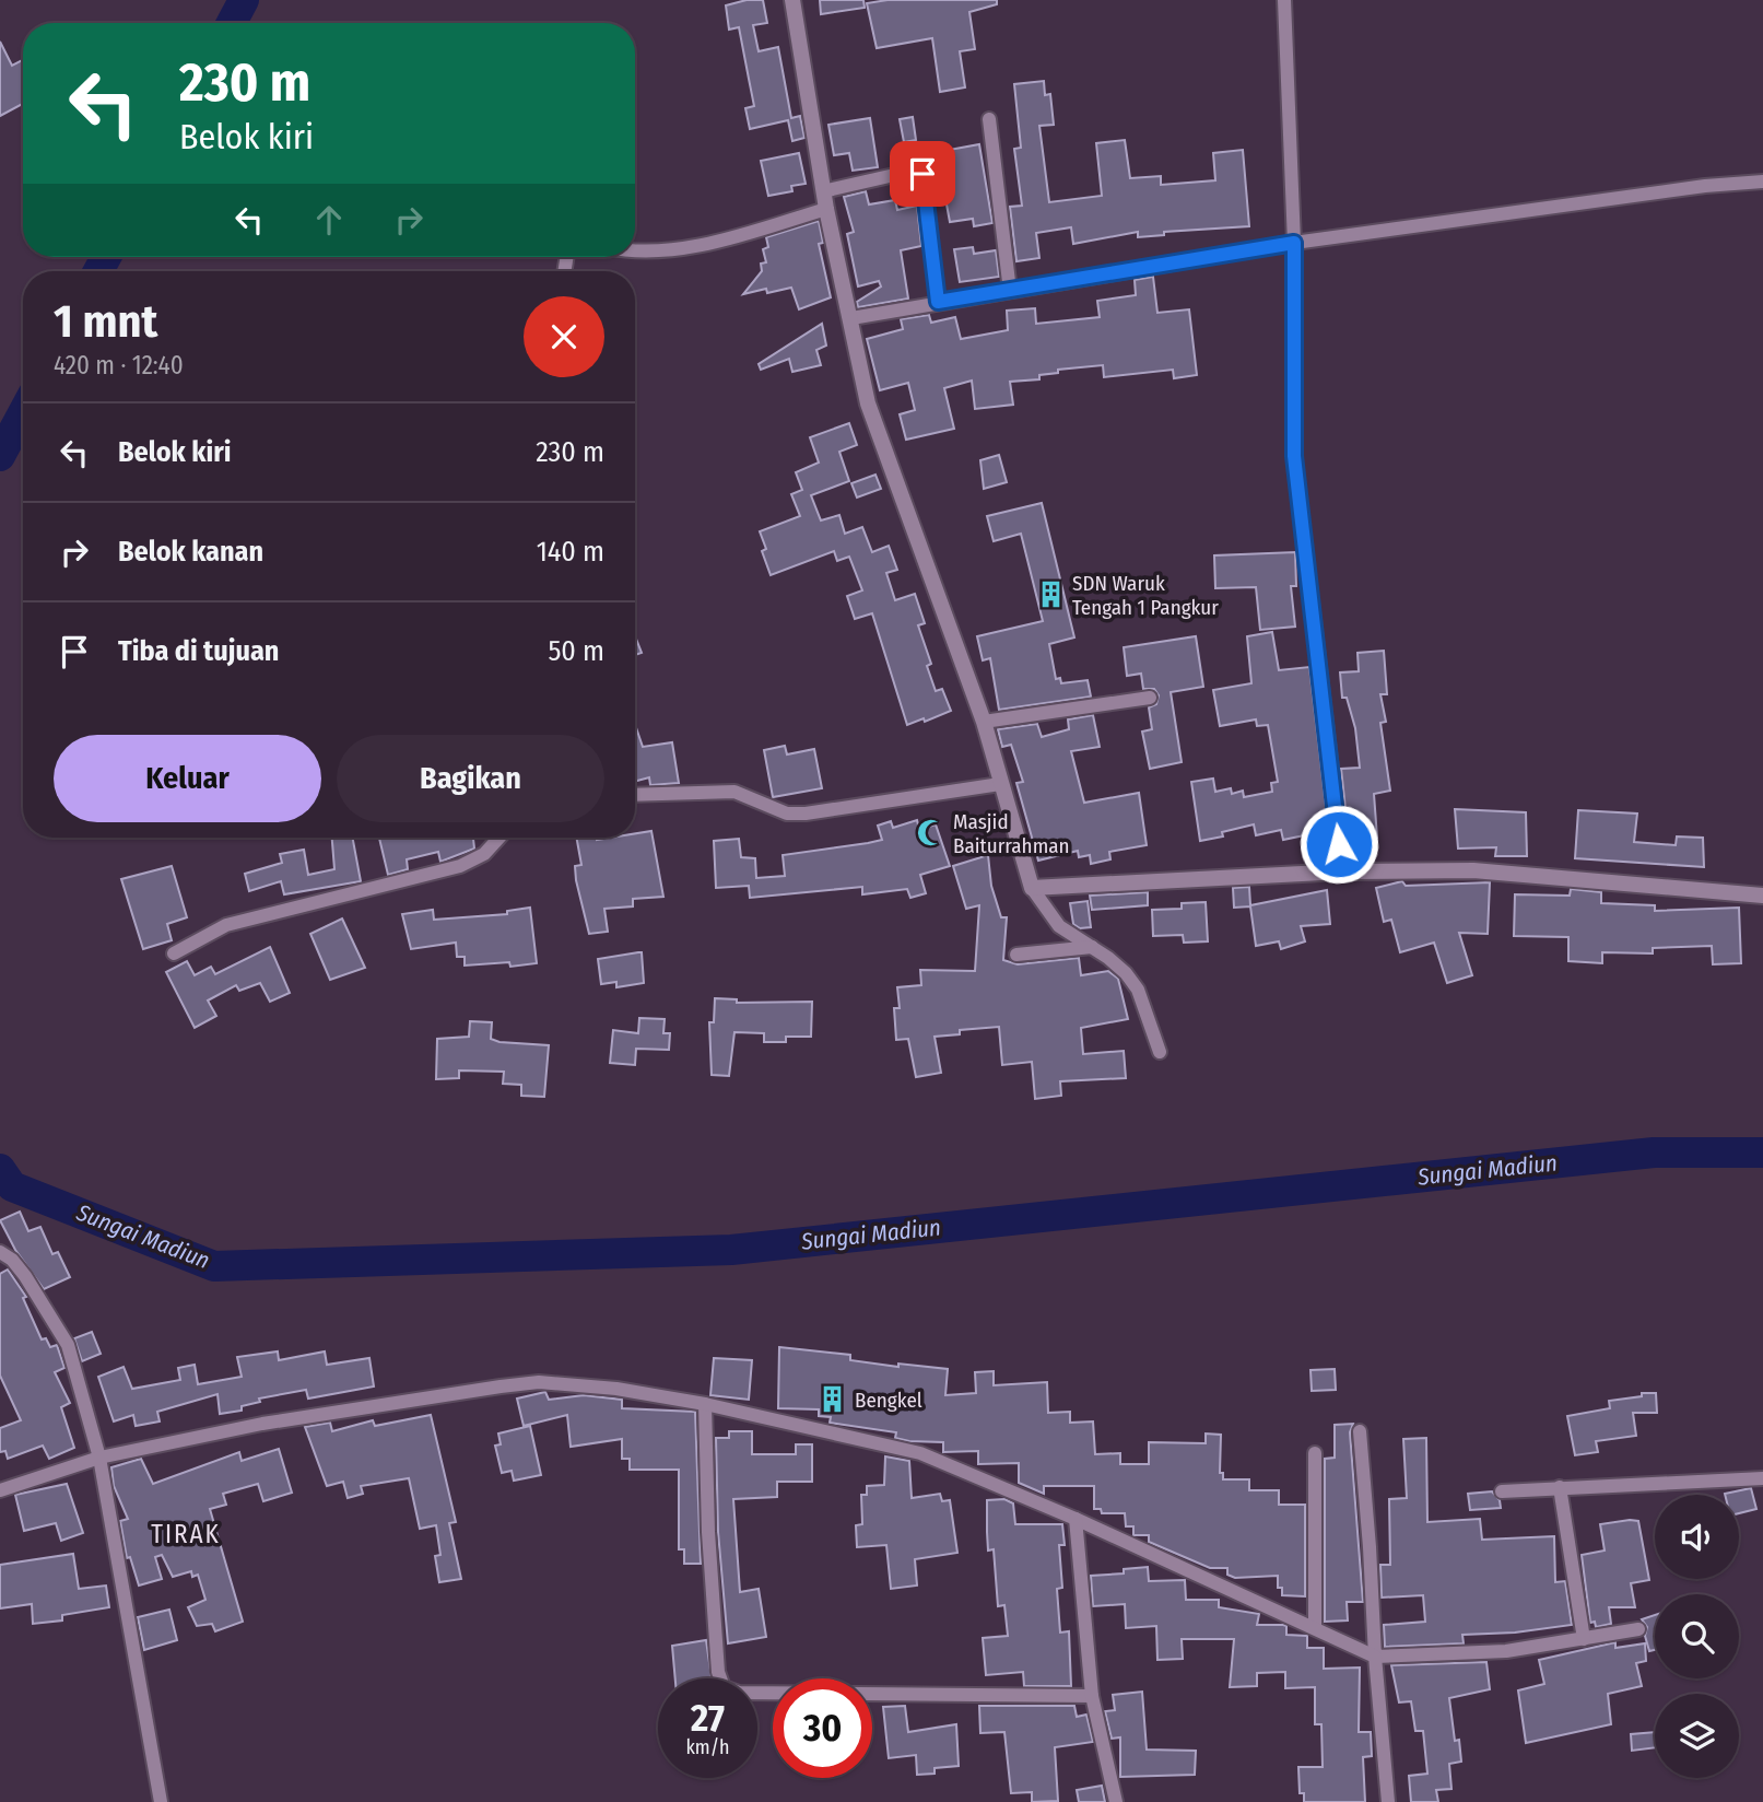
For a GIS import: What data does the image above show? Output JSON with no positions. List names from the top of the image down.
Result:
{
  "districts": ["TIRAK"],
  "water": ["Sungai Madiun"],
  "places": {
    "building": ["SDN Waruk Tengah 1 Pangkur", "Bengkel"],
    "mosque": ["Masjid Baiturrahman"]
  },
  "page": {
    "turn": ["230 m", "Belok kiri"],
    "heading": ["1 mnt", "420 m · 12:40"],
    "list": [
      {
        "name": "Belok kiri",
        "value": "230 m"
      },
      {
        "name": "Belok kanan",
        "value": "140 m"
      },
      {
        "name": "Tiba di tujuan",
        "value": "50 m"
      }
    ],
    "buttons": ["Keluar", "Bagikan"],
    "speed": "27 km/h",
    "limit": "30"
  }
}
